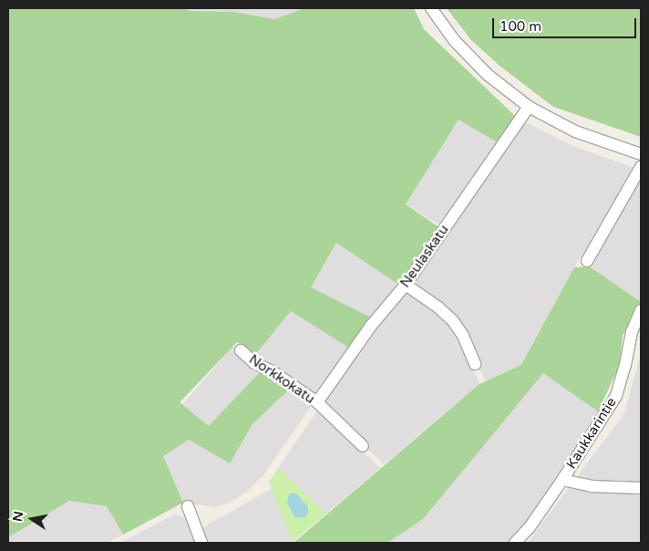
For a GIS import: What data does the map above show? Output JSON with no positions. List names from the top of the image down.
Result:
{
  "streets": {
    "street": ["Neulaskatu", "Norkkokatu", "Kaukkarintie"]
  },
  "crossings": [
    ["Neulaskatu", "Norkkokatu"]
  ],
  "scale_bar": "100 m",
  "north": "left"
}
